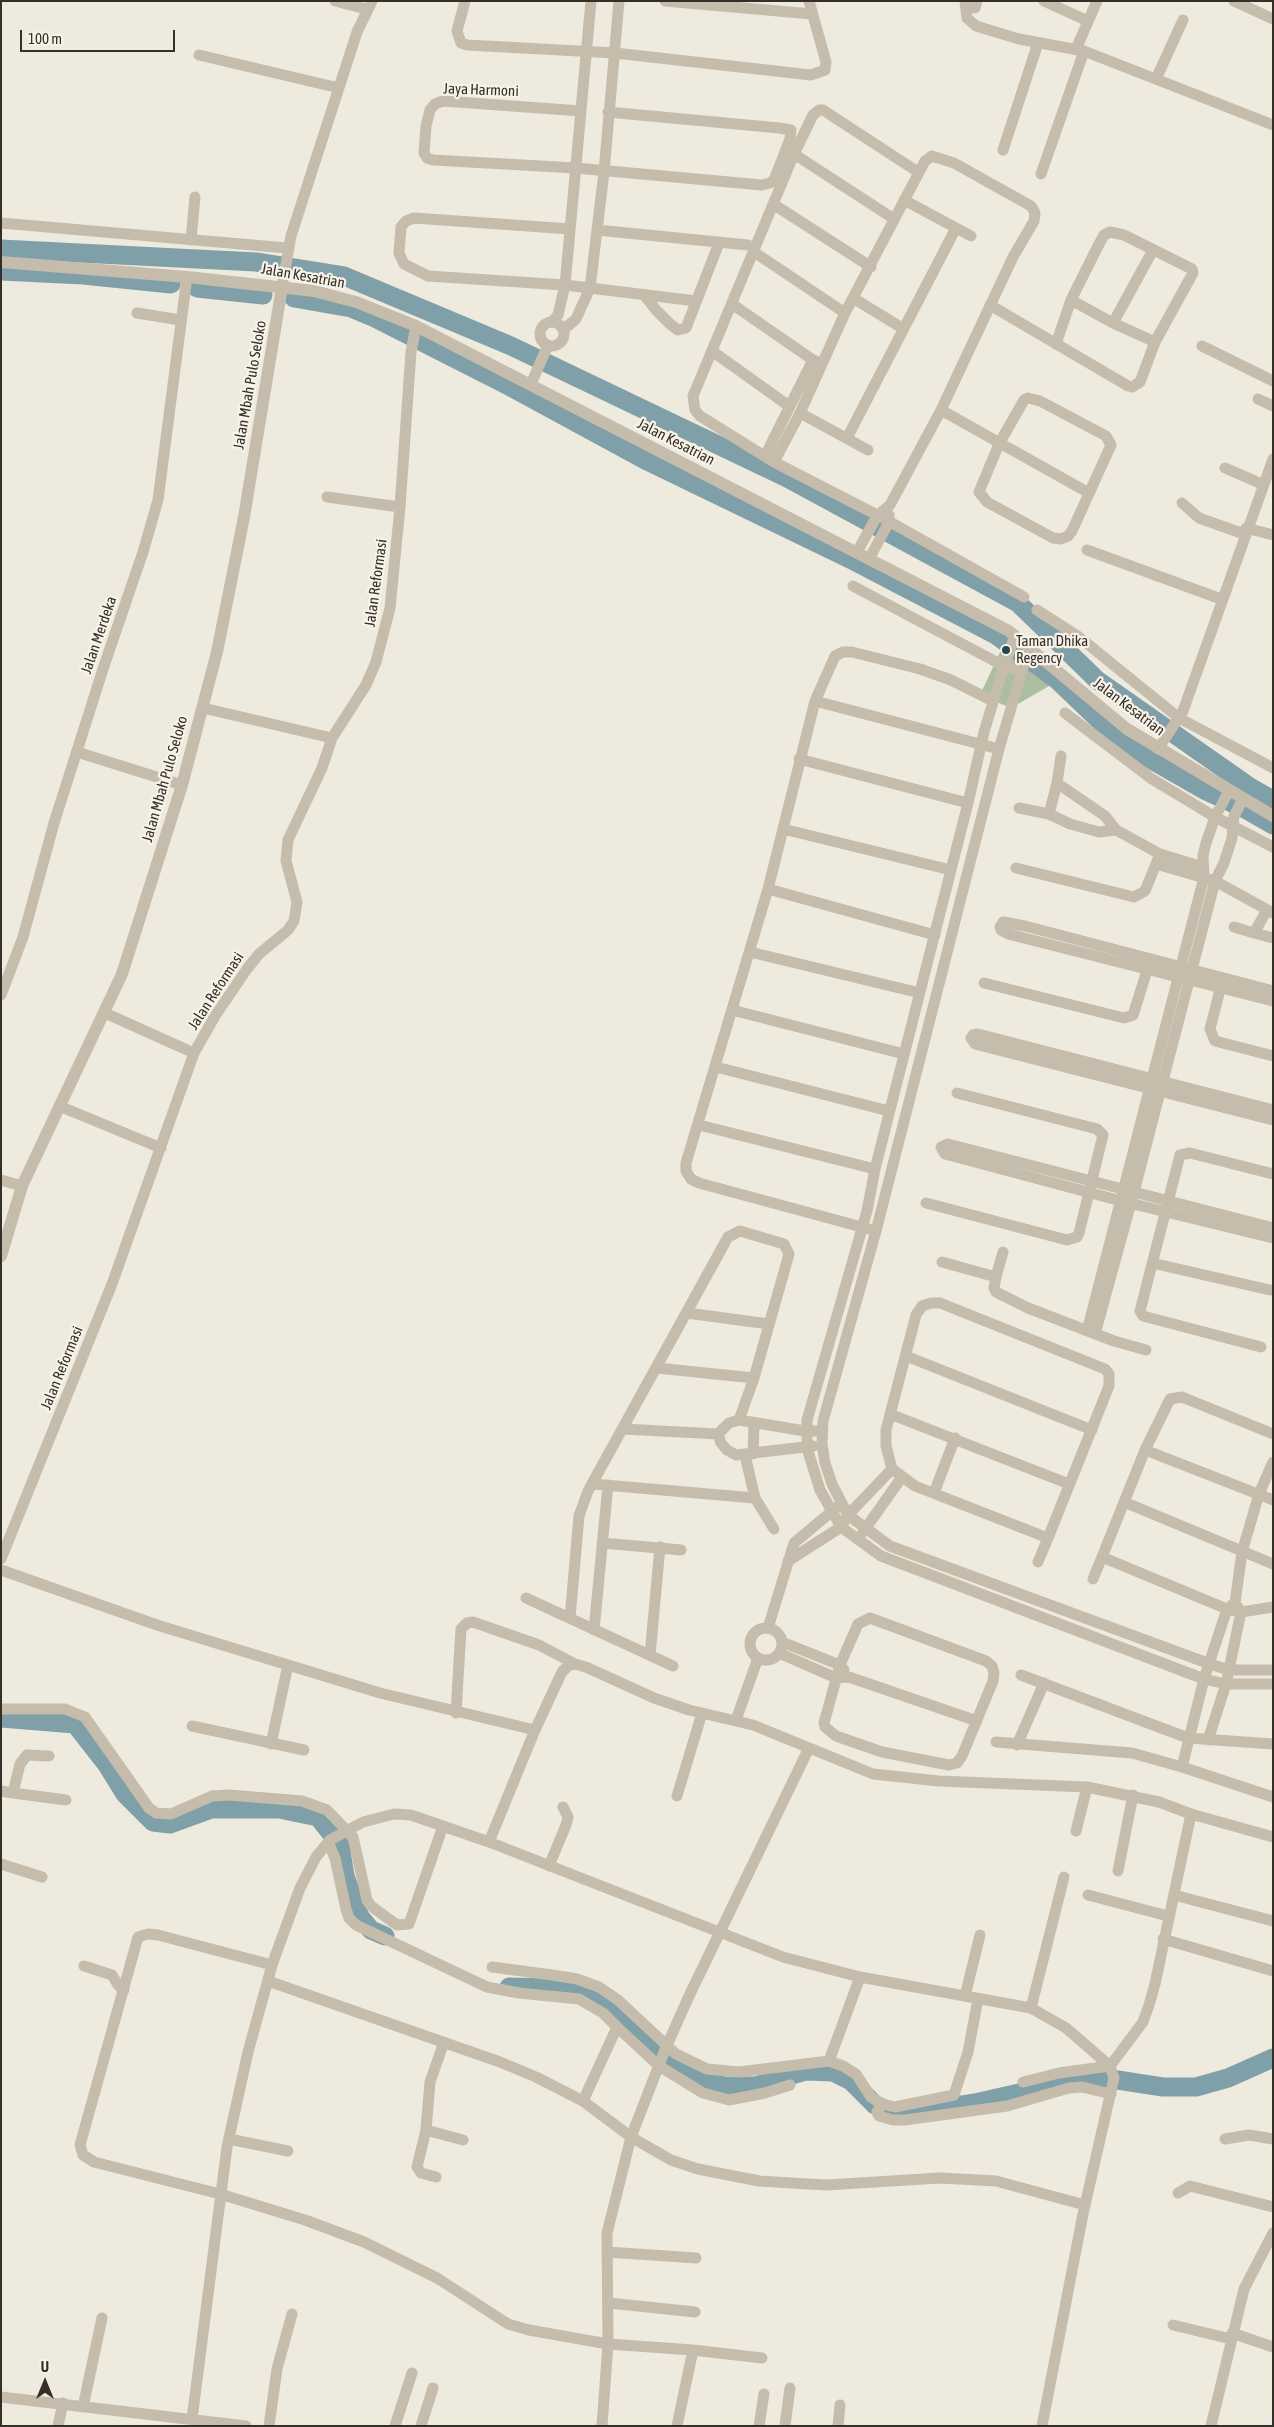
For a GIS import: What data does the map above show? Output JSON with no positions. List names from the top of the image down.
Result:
{
  "streets": {
    "street": [
      "Jaya Harmoni",
      "Jalan Kesatrian",
      "Jalan Mbah Pulo Seloko",
      "Jalan Reformasi",
      "Jalan Merdeka"
    ]
  },
  "crossings": [
    ["Jalan Kesatrian", "Jalan Mbah Pulo Seloko"],
    ["Jalan Kesatrian", "Jalan Reformasi"],
    ["Jalan Kesatrian", "Jalan Merdeka"]
  ],
  "places": ["Taman Dhika Regency"],
  "scale_bar": "100 m",
  "north": "top"
}
